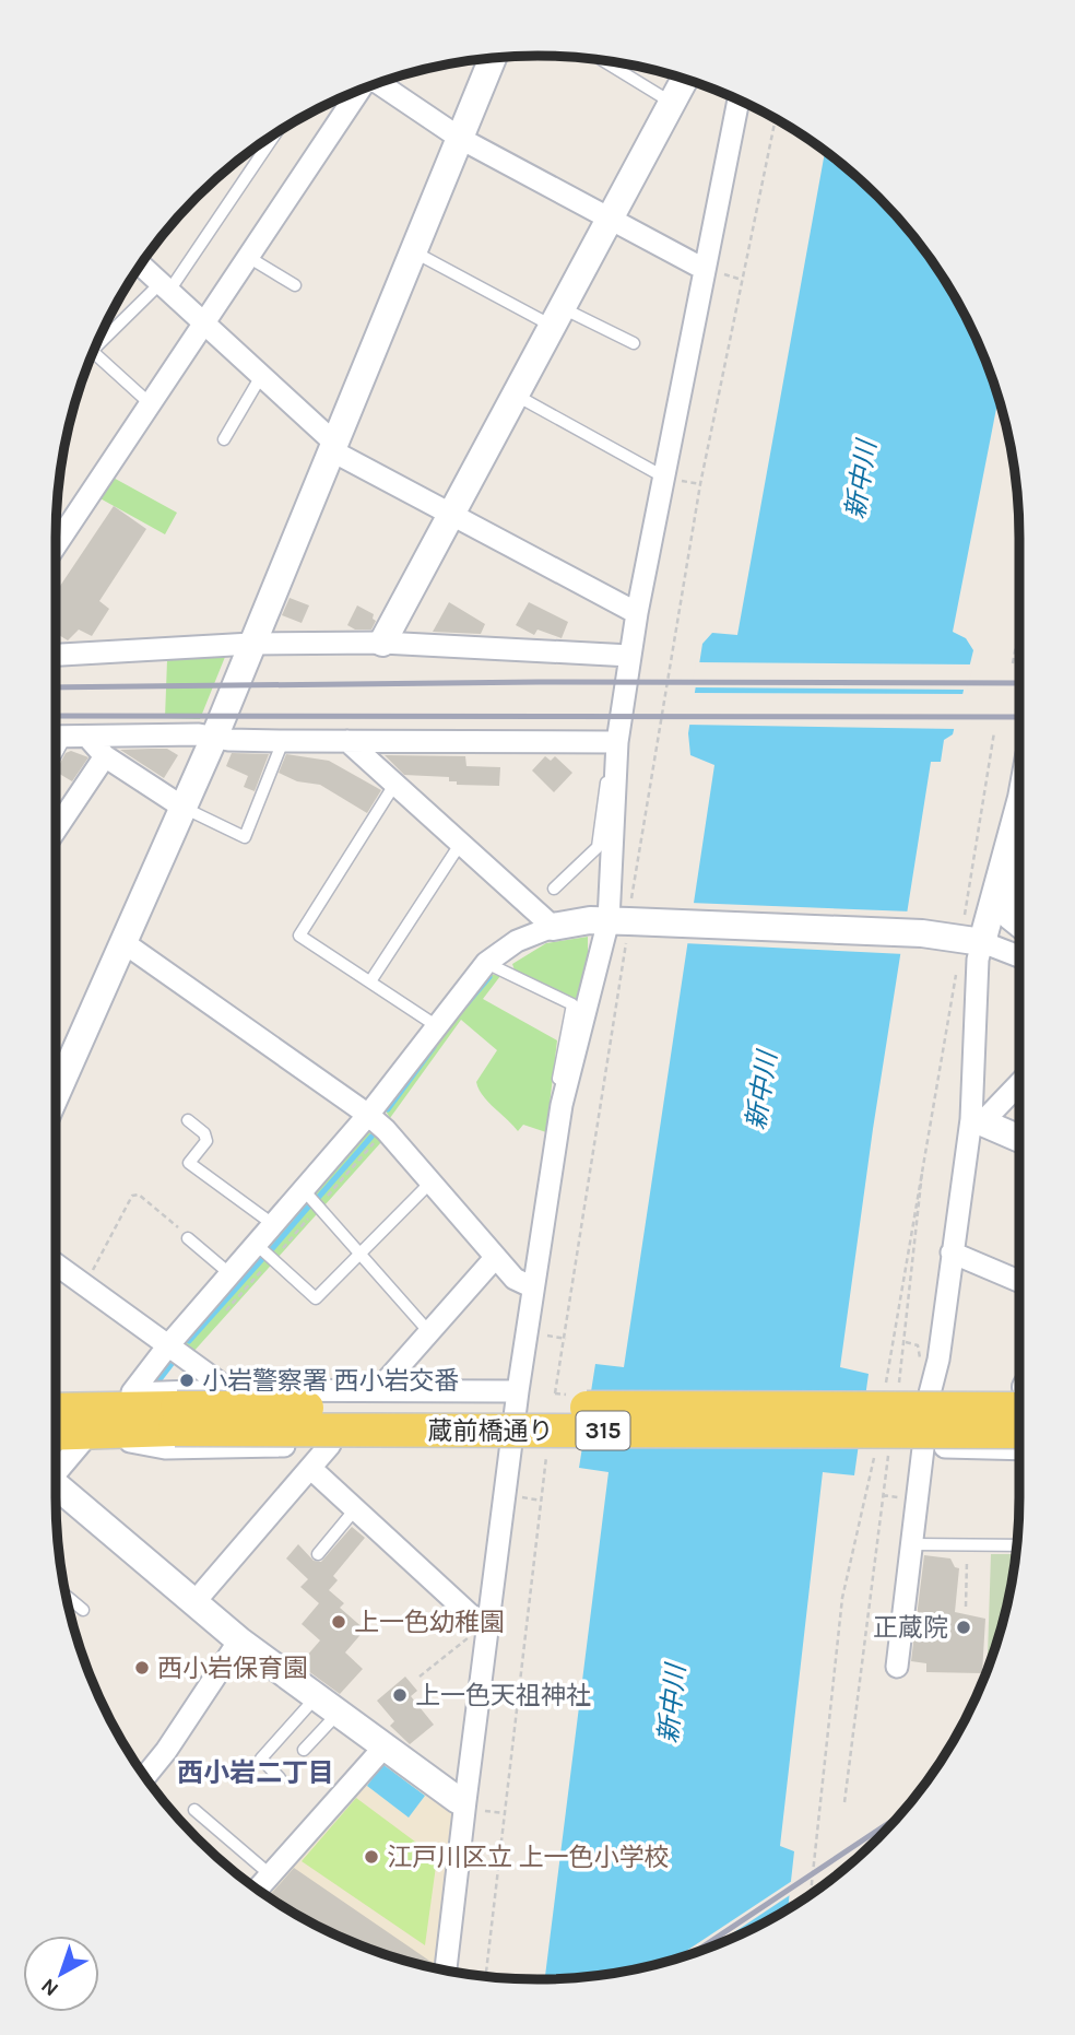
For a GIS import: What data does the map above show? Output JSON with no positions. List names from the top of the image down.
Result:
{
  "streets": {
    "main road": ["蔵前橋通り", "315"]
  },
  "districts": ["西小岩二丁目"],
  "water": ["新中川"],
  "places": [
    "小岩警察署 西小岩交番",
    "上一色幼稚園",
    "正蔵院",
    "西小岩保育園",
    "上一色天祖神社",
    "江戸川区立 上一色小学校"
  ],
  "north": "bottom left"
}
